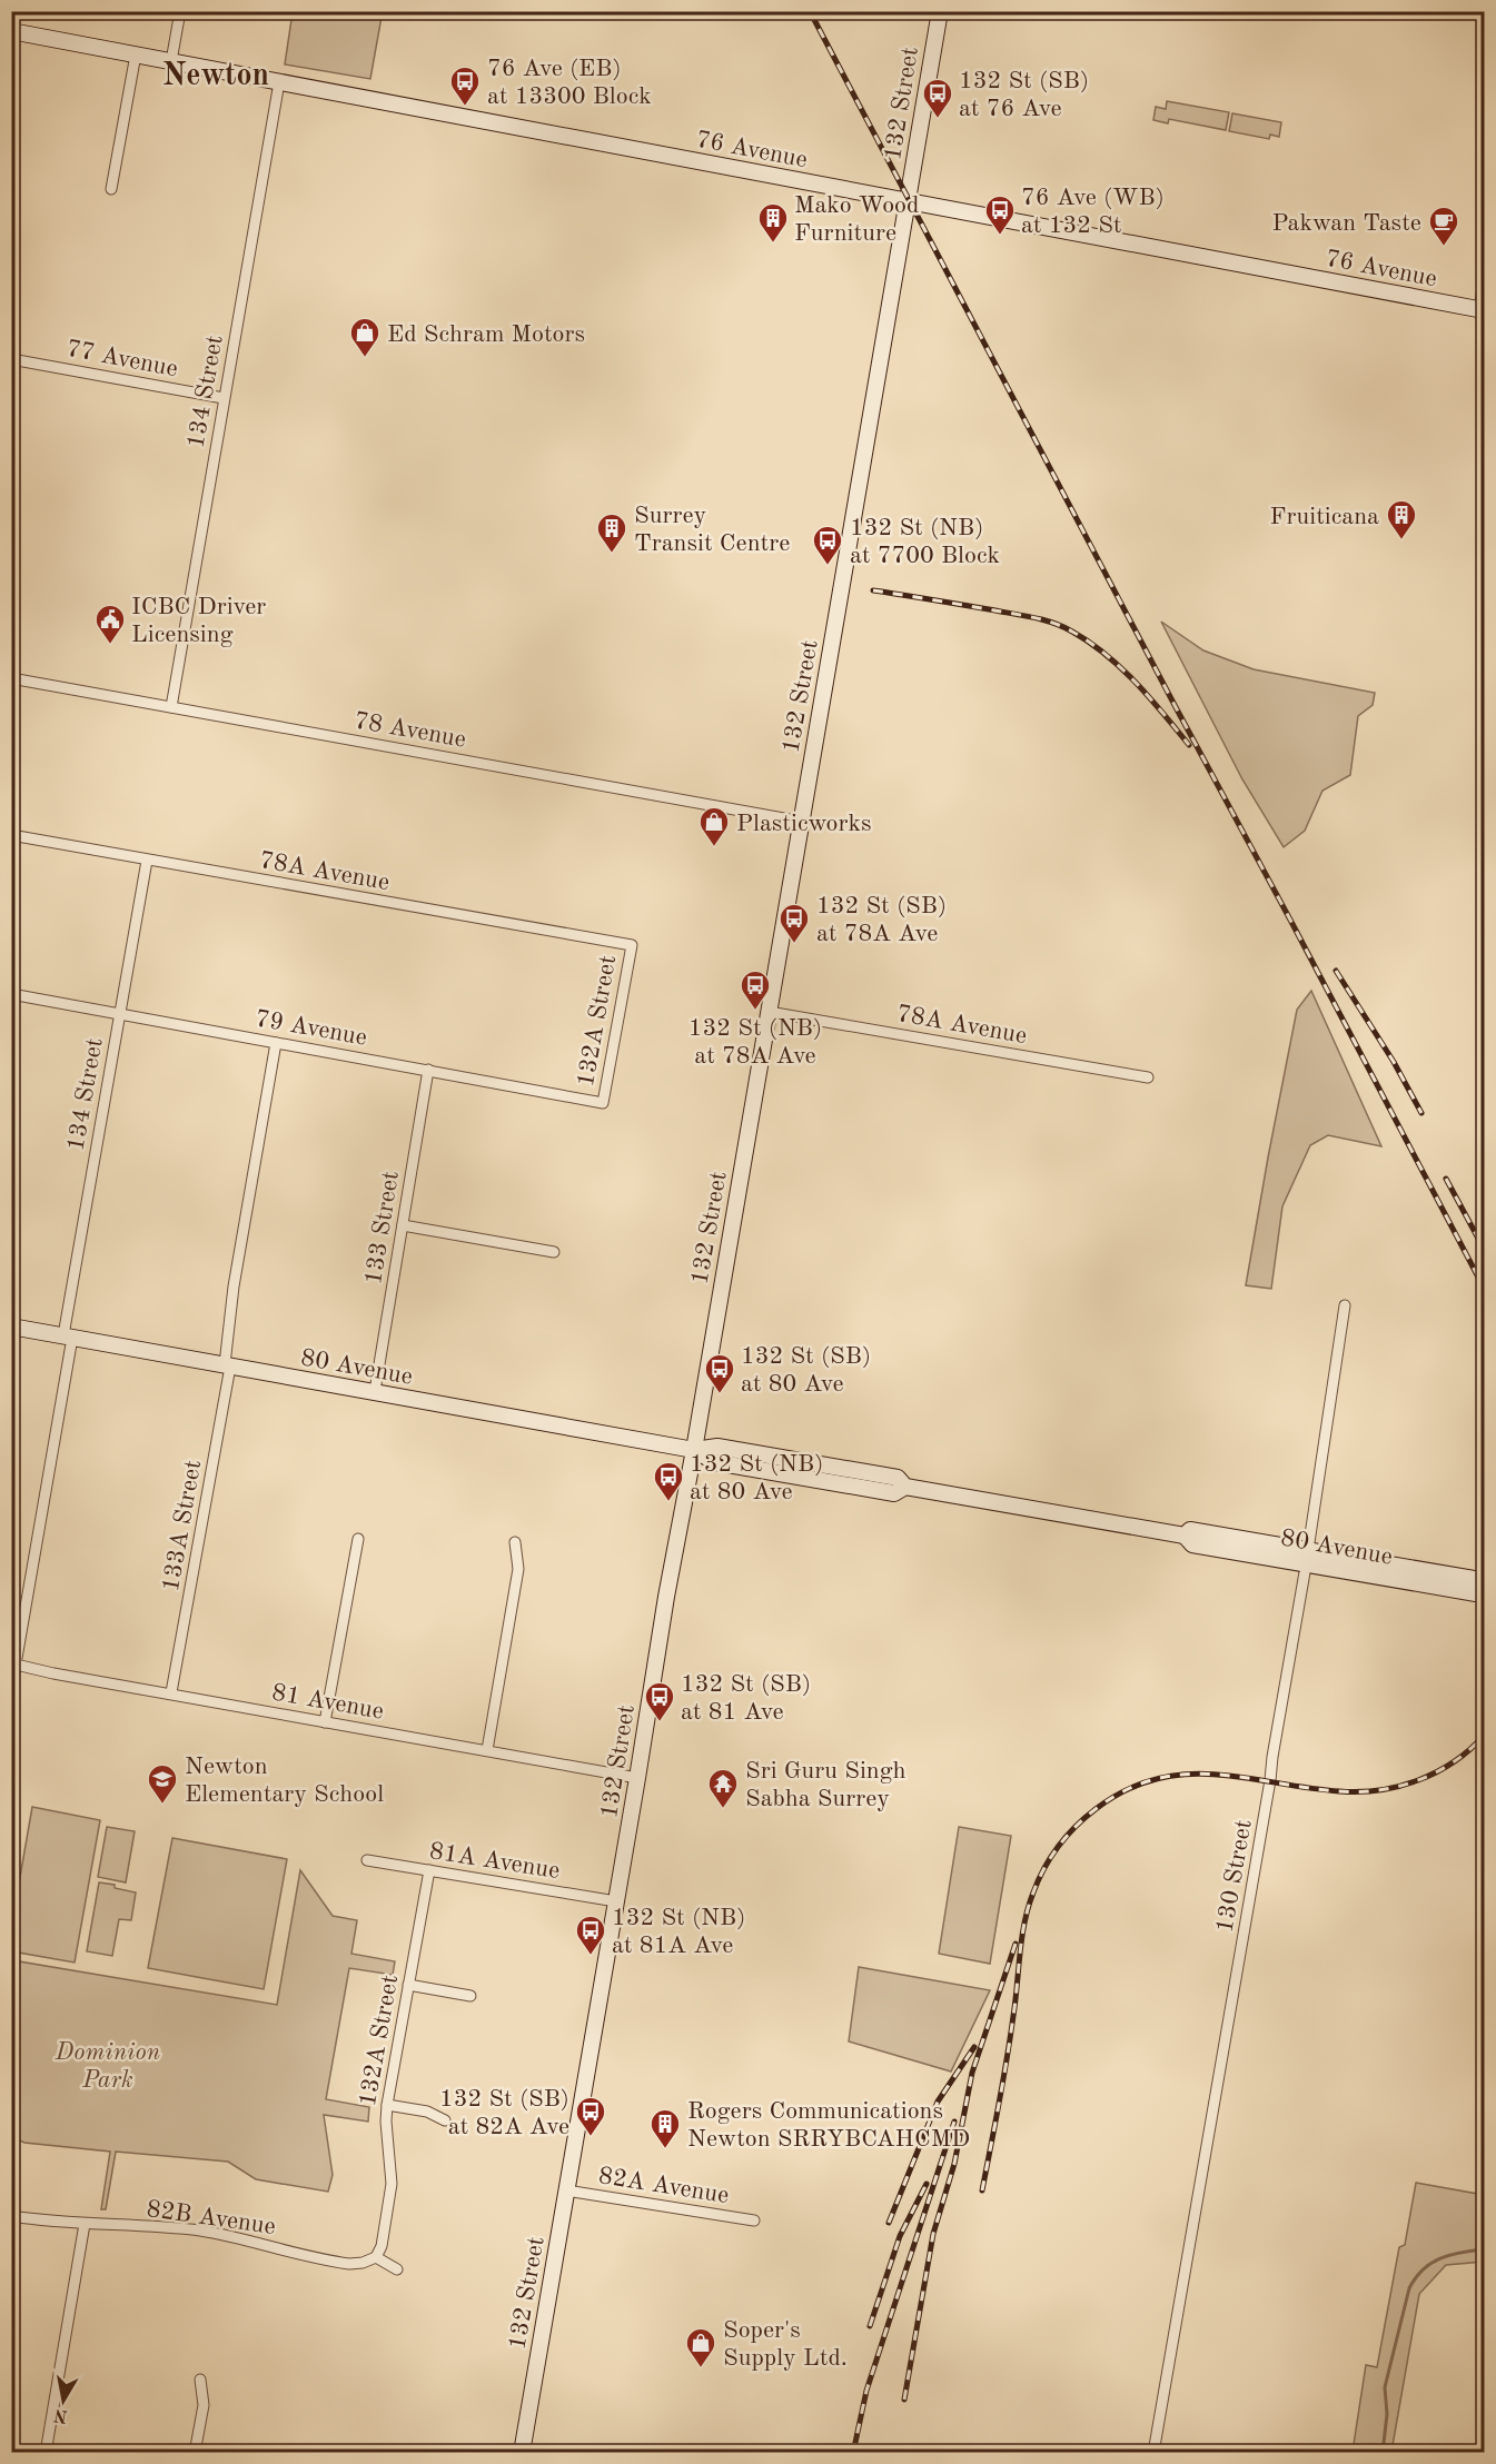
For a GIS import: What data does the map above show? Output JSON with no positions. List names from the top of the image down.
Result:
{
  "streets": {
    "main road": ["132 Street", "76 Avenue", "80 Avenue"],
    "street": [
      "77 Avenue",
      "134 Street",
      "78 Avenue",
      "78A Avenue",
      "132A Street",
      "79 Avenue",
      "133 Street",
      "133A Street",
      "81 Avenue",
      "81A Avenue",
      "130 Street",
      "82A Avenue",
      "82B Avenue"
    ]
  },
  "crossings": [
    ["132 Street", "76 Avenue"],
    ["132 Street", "78 Avenue"],
    ["132 Street", "78A Avenue"],
    ["132 Street", "80 Avenue"],
    ["132 Street", "81 Avenue"],
    ["132 Street", "81A Avenue"],
    ["132 Street", "82A Avenue"],
    ["76 Avenue", "134 Street"],
    ["77 Avenue", "134 Street"],
    ["134 Street", "78 Avenue"],
    ["134 Street", "78A Avenue"],
    ["134 Street", "79 Avenue"],
    ["134 Street", "80 Avenue"],
    ["134 Street", "81 Avenue"],
    ["78A Avenue", "132A Street"],
    ["132A Street", "79 Avenue"],
    ["132A Street", "81A Avenue"],
    ["132A Street", "82B Avenue"],
    ["79 Avenue", "133 Street"],
    ["79 Avenue", "133A Street"],
    ["133 Street", "80 Avenue"],
    ["80 Avenue", "133A Street"],
    ["80 Avenue", "130 Street"],
    ["133A Street", "81 Avenue"]
  ],
  "districts": ["Newton"],
  "parks": ["Dominion Park"],
  "places": {
    "bus stop": [
      "76 Ave (EB) at 13300 Block",
      "132 St (SB) at 76 Ave",
      "76 Ave (WB) at 132 St",
      "132 St (NB) at 7700 Block",
      "132 St (SB) at 78A Ave",
      "132 St (NB) at 78A Ave",
      "132 St (SB) at 80 Ave",
      "132 St (NB) at 80 Ave",
      "132 St (SB) at 81 Ave",
      "132 St (NB) at 81A Ave",
      "132 St (SB) at 82A Ave"
    ],
    "building": [
      "Mako Wood Furniture",
      "Fruiticana",
      "Surrey Transit Centre",
      "Rogers Communications Newton SRRYBCAHCMD"
    ],
    "cafe": ["Pakwan Taste"],
    "shop": ["Ed Schram Motors", "Plasticworks", "Soper's Supply Ltd."],
    "public building": ["ICBC Driver Licensing"],
    "school or university": ["Newton Elementary School"],
    "temple": ["Sri Guru Singh Sabha Surrey"]
  },
  "north": "bottom"
}
